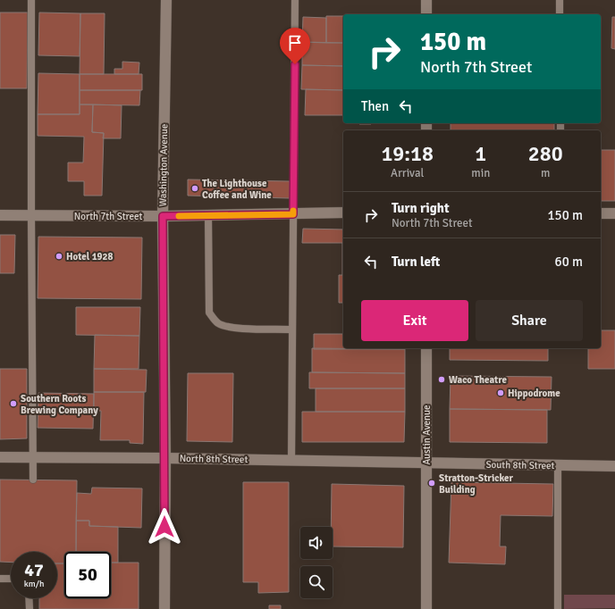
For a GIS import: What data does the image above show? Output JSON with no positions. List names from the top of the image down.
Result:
{
  "streets": {
    "street": [
      "Washington Avenue",
      "North 7th Street",
      "Austin Avenue",
      "North 8th Street",
      "South 8th Street"
    ]
  },
  "crossings": [
    ["Washington Avenue", "North 7th Street"],
    ["Washington Avenue", "North 8th Street"],
    ["Austin Avenue", "North 8th Street"],
    ["Austin Avenue", "South 8th Street"],
    ["North 8th Street", "South 8th Street"]
  ],
  "places": [
    "The Lighthouse Coffee and Wine",
    "Hotel 1928",
    "Waco Theatre",
    "Hippodrome",
    "Southern Roots Brewing Company",
    "Stratton-Stricker Building"
  ],
  "page": {
    "turn": ["150 m", "North 7th Street"],
    "then": "Then",
    "eta": [
      "19:18",
      "Arrival",
      "1",
      "min",
      "280",
      "m"
    ],
    "list": [
      {
        "name": "Turn right",
        "note": "North 7th Street",
        "value": "150 m"
      },
      {
        "name": "Turn left",
        "value": "60 m"
      }
    ],
    "buttons": ["Exit", "Share"],
    "speed": "47 km/h",
    "limit": "50"
  }
}
